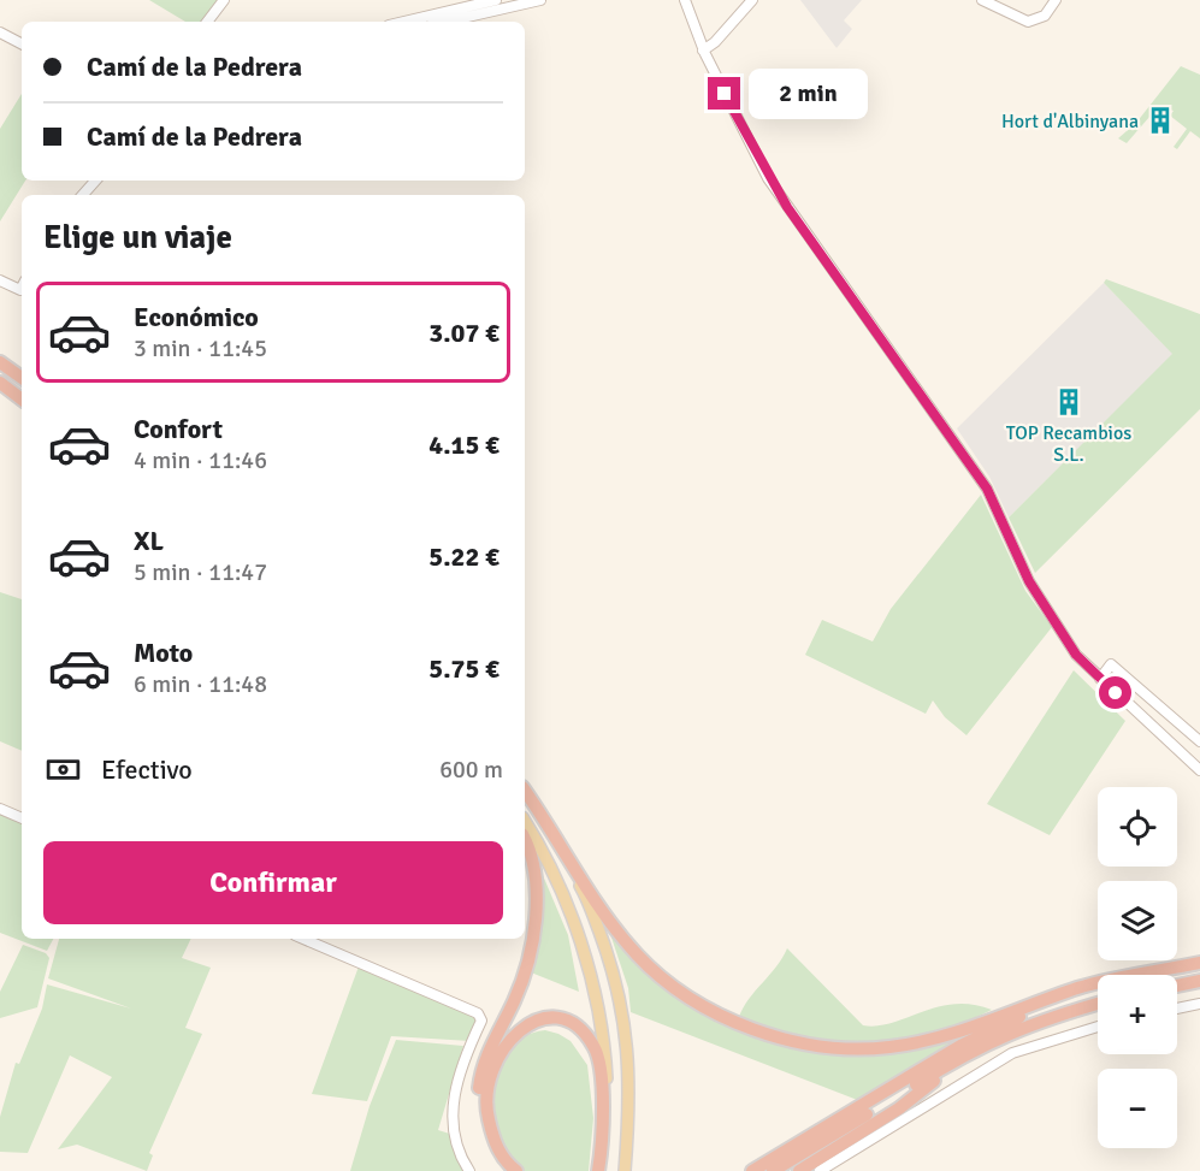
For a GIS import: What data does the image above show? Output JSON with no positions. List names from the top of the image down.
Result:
{
  "places": {
    "building": ["Hort d'Albinyana", "TOP Recambios S.L."]
  },
  "page": {
    "banner": ["Camí de la Pedrera", "Camí de la Pedrera"],
    "bubble": "2 min",
    "heading": "Elige un viaje",
    "list": [
      {
        "name": "Económico",
        "note": "3 min · 11:45",
        "value": "3.07 €"
      },
      {
        "name": "Confort",
        "note": "4 min · 11:46",
        "value": "4.15 €"
      },
      {
        "name": "XL",
        "note": "5 min · 11:47",
        "value": "5.22 €"
      },
      {
        "name": "Moto",
        "note": "6 min · 11:48",
        "value": "5.75 €"
      }
    ],
    "pay": ["Efectivo", "600 m"],
    "map_buttons": ["+", "−"],
    "buttons": "Confirmar"
  }
}
